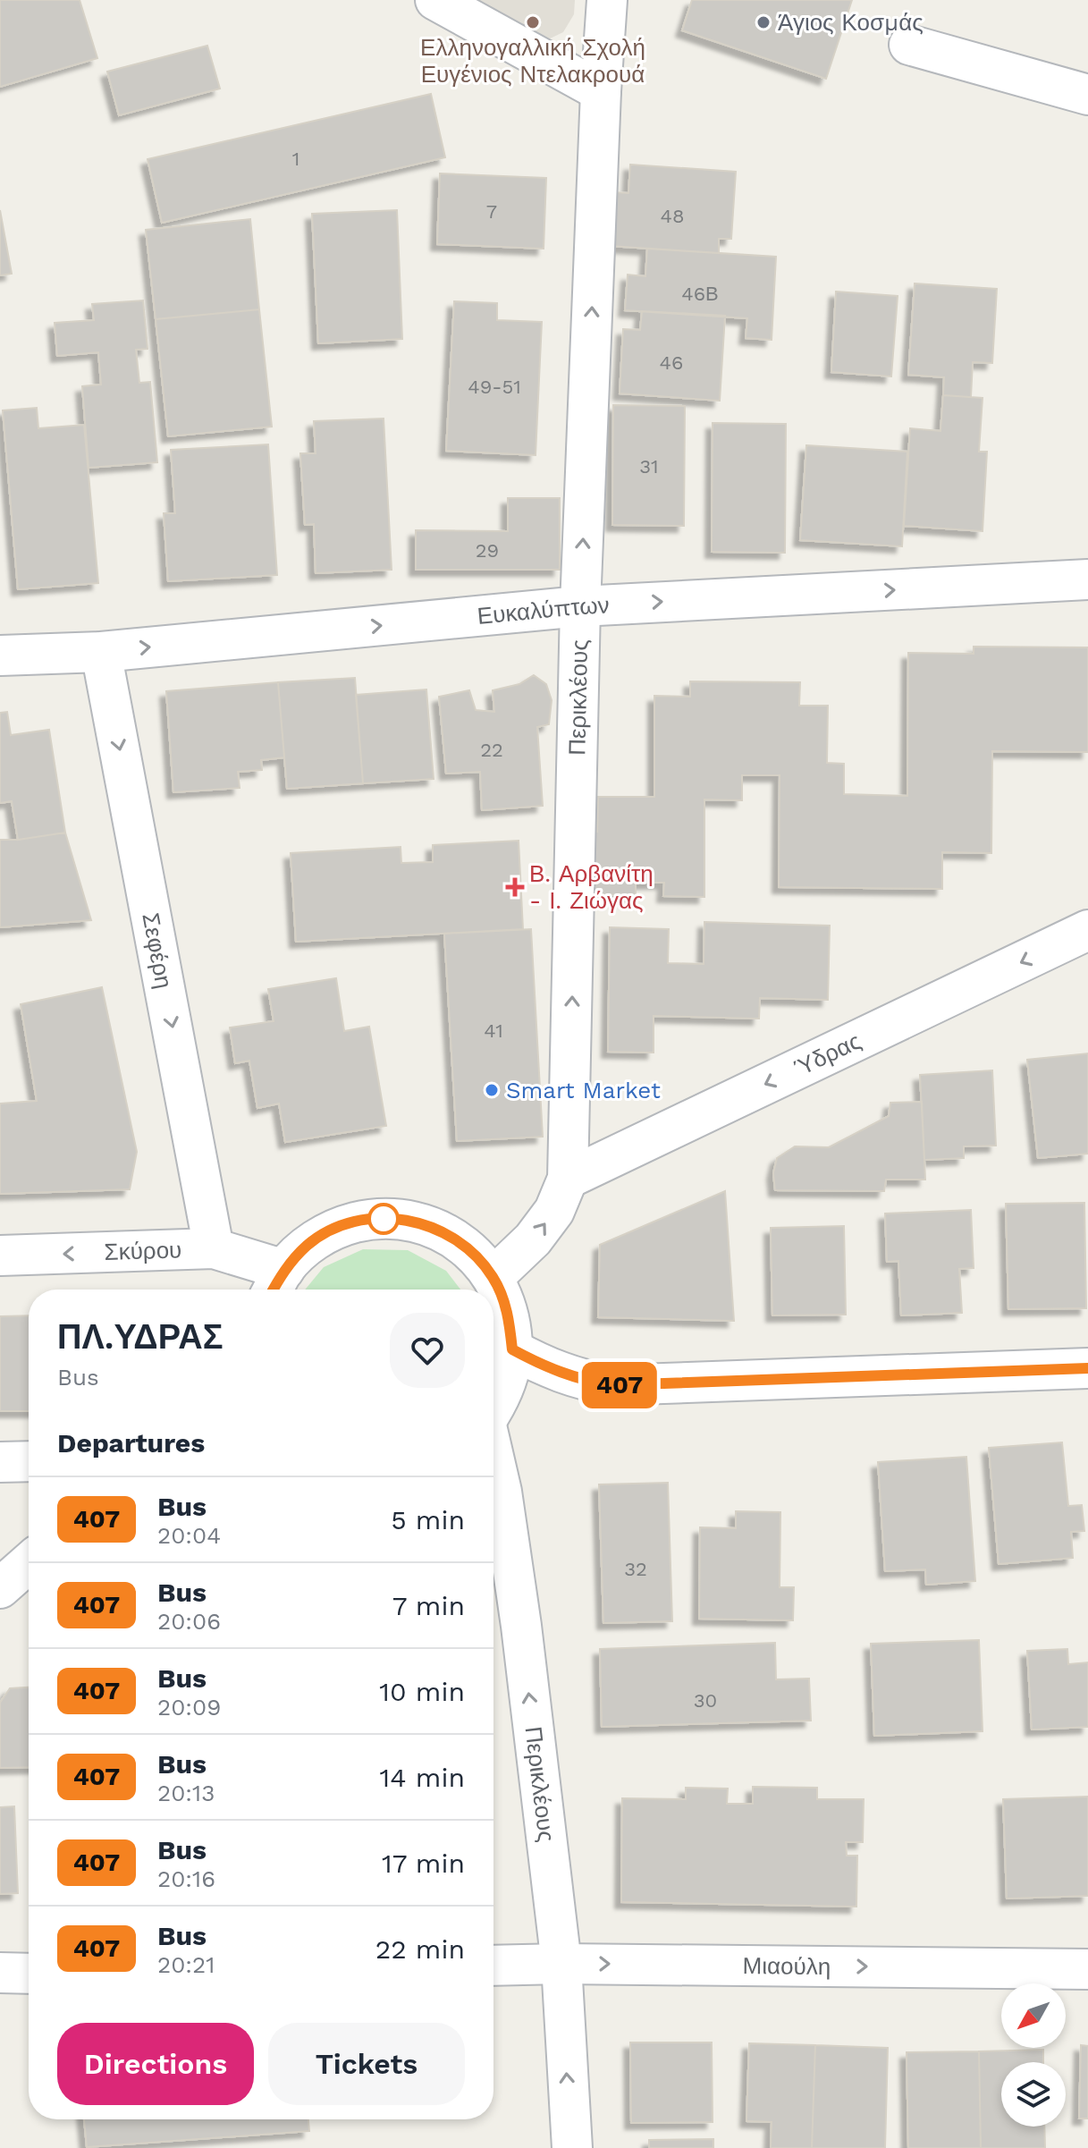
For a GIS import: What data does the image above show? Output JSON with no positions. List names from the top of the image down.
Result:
{
  "streets": {
    "street": [
      "Ευκαλύπτων",
      "Περικλέους",
      "Σεφέρη",
      "Ύδρας",
      "Σκύρου",
      "Μιαούλη"
    ]
  },
  "crossings": [
    ["Ευκαλύπτων", "Περικλέους"],
    ["Ευκαλύπτων", "Σεφέρη"],
    ["Περικλέους", "Ύδρας"],
    ["Περικλέους", "Μιαούλη"],
    ["Σεφέρη", "Σκύρου"]
  ],
  "one_way": [
    "Ευκαλύπτων",
    "Περικλέους",
    "Σεφέρη",
    "Ύδρας",
    "Σκύρου",
    "Μιαούλη"
  ],
  "places": {
    "other": ["Ελληνογαλλική Σχολή Ευγένιος Ντελακρουά", "Άγιος Κοσμάς", "Smart Market"],
    "health": ["Β. Αρβανίτη - Ι. Ζιώγας"]
  },
  "lines": ["bus line 407"],
  "house_numbers": [
    "1",
    "7",
    "48",
    "46Β",
    "46",
    "49-51",
    "31",
    "29",
    "22",
    "41",
    "32",
    "30"
  ],
  "north": "bottom left",
  "page": {
    "on_map": "407",
    "heading": [
      ["ΠΛ.ΥΔΡΑΣ", "Bus"],
      "Departures"
    ],
    "list": [
      {
        "mark": "407",
        "name": "Bus",
        "note": "20:04",
        "value": "5 min"
      },
      {
        "mark": "407",
        "name": "Bus",
        "note": "20:06",
        "value": "7 min"
      },
      {
        "mark": "407",
        "name": "Bus",
        "note": "20:09",
        "value": "10 min"
      },
      {
        "mark": "407",
        "name": "Bus",
        "note": "20:13",
        "value": "14 min"
      },
      {
        "mark": "407",
        "name": "Bus",
        "note": "20:16",
        "value": "17 min"
      },
      {
        "mark": "407",
        "name": "Bus",
        "note": "20:21",
        "value": "22 min"
      }
    ],
    "buttons": ["Directions", "Tickets"]
  }
}
